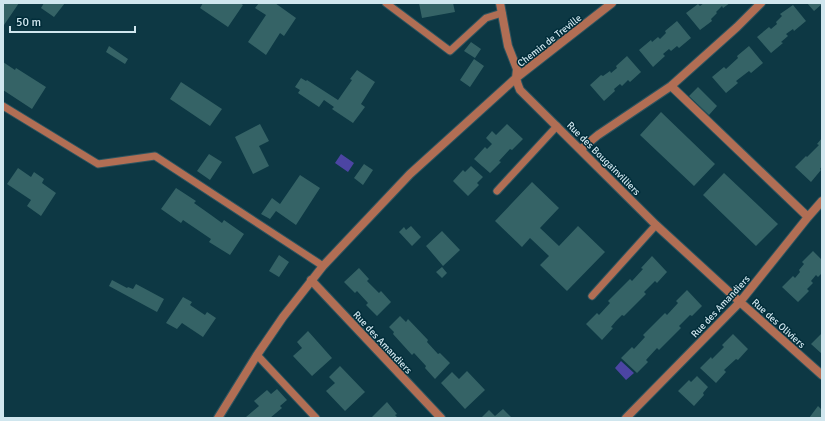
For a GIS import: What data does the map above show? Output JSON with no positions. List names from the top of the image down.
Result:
{
  "streets": {
    "street": [
      "Chemin de Treville",
      "Rue des Bougainvilliers",
      "Rue des Amandiers",
      "Rue des Oliviers"
    ]
  },
  "crossings": [
    ["Chemin de Treville", "Rue des Bougainvilliers"],
    ["Chemin de Treville", "Rue des Amandiers"],
    ["Rue des Bougainvilliers", "Rue des Amandiers"],
    ["Rue des Bougainvilliers", "Rue des Oliviers"],
    ["Rue des Amandiers", "Rue des Oliviers"]
  ],
  "scale_bar": "50 m"
}
